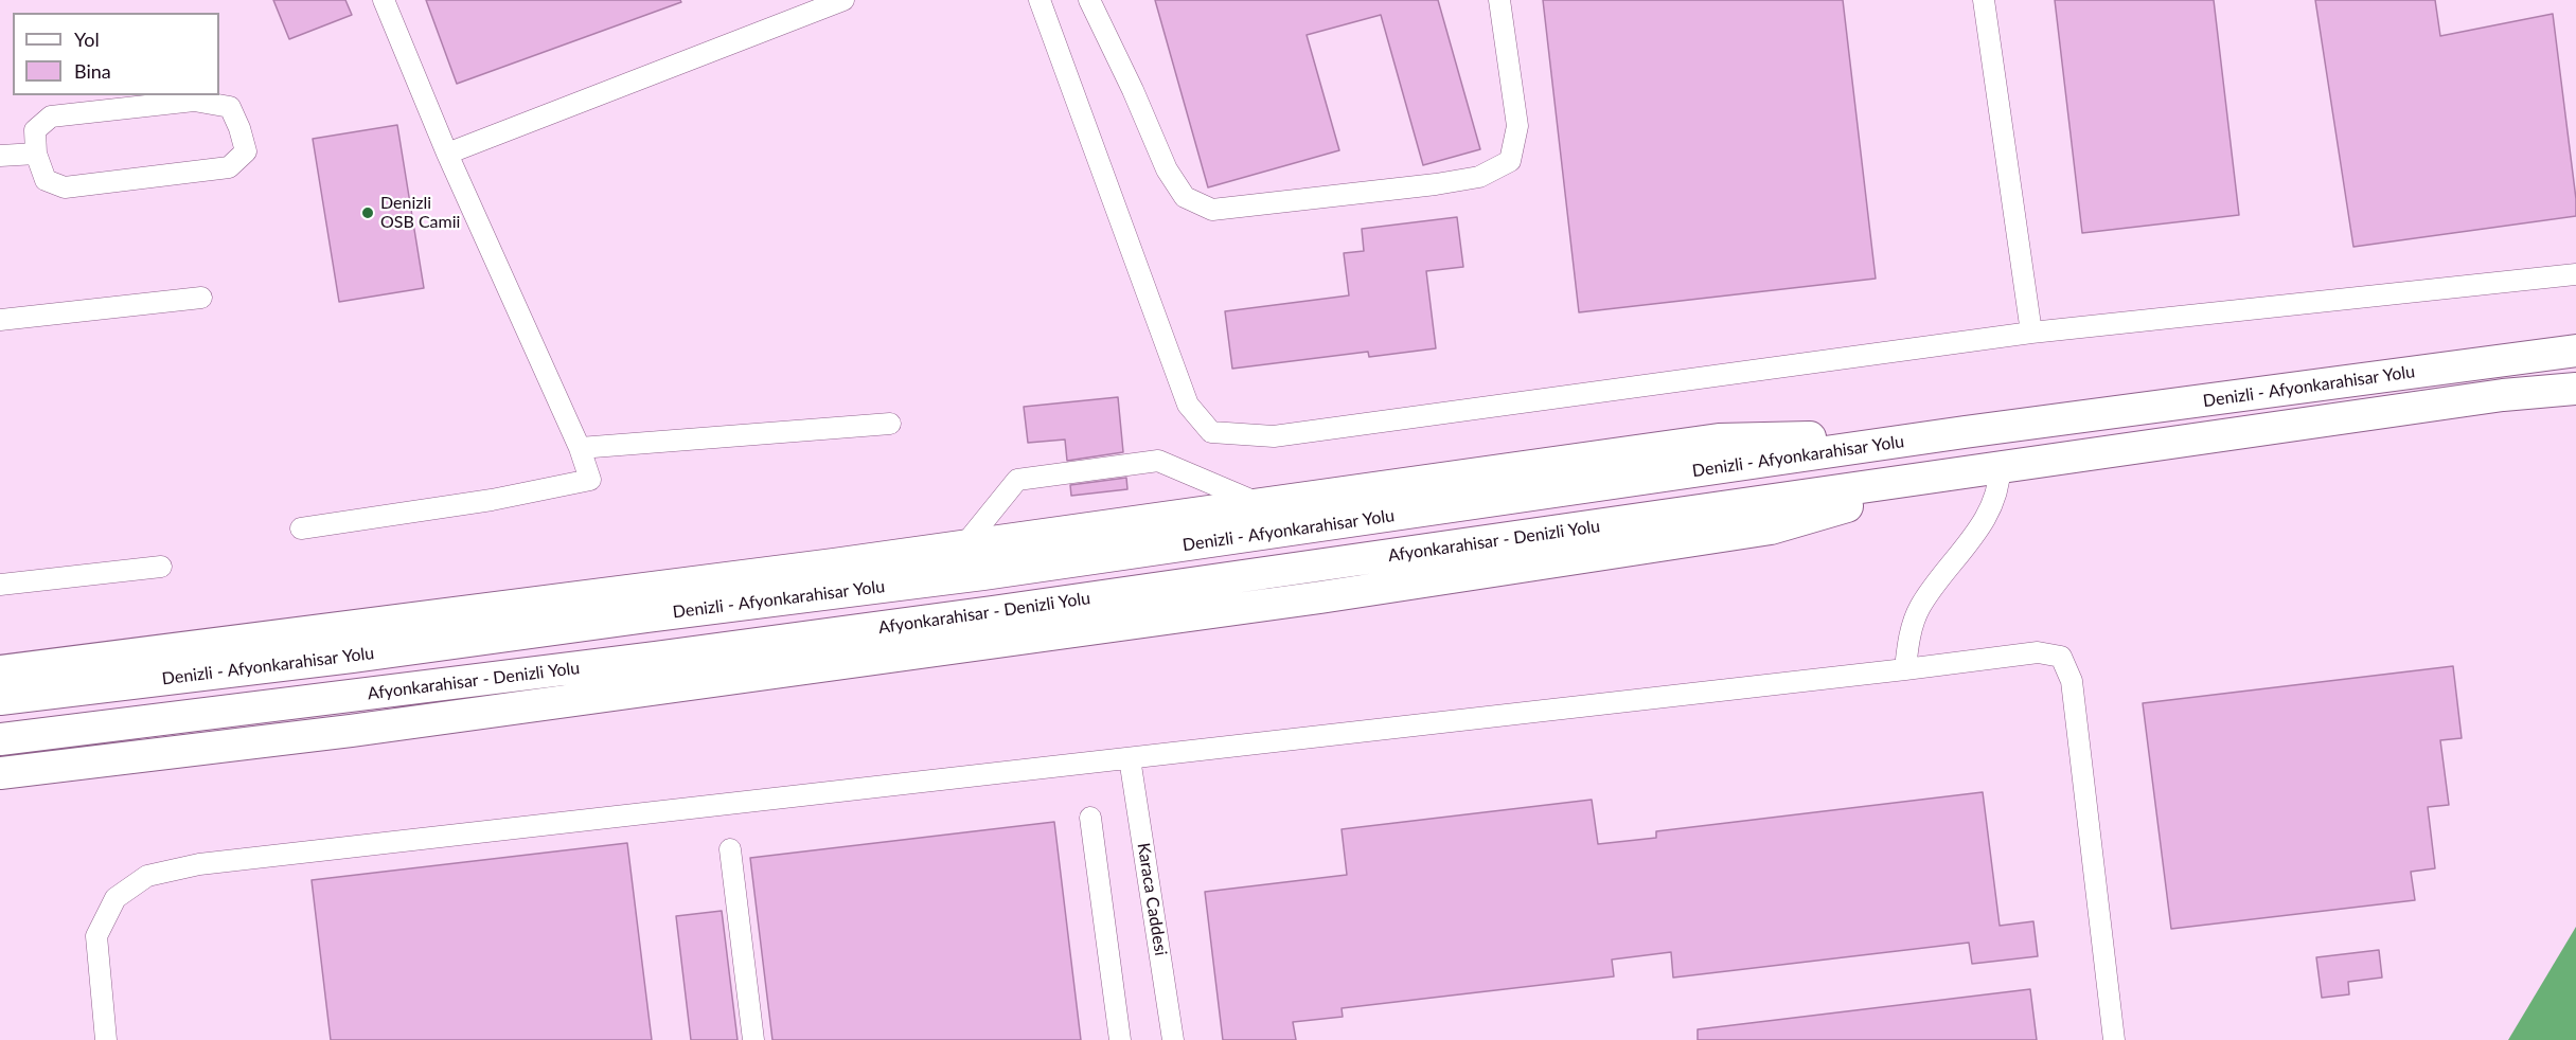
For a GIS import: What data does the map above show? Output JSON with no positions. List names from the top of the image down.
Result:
{
  "streets": {
    "highway": ["Denizli - Afyonkarahisar Yolu", "Afyonkarahisar - Denizli Yolu"],
    "street": ["Karaca Caddesi"]
  },
  "crossings": [
    ["Denizli - Afyonkarahisar Yolu", "Afyonkarahisar - Denizli Yolu"]
  ],
  "places": ["Denizli OSB Camii"],
  "legend": ["Yol", "Bina"]
}
